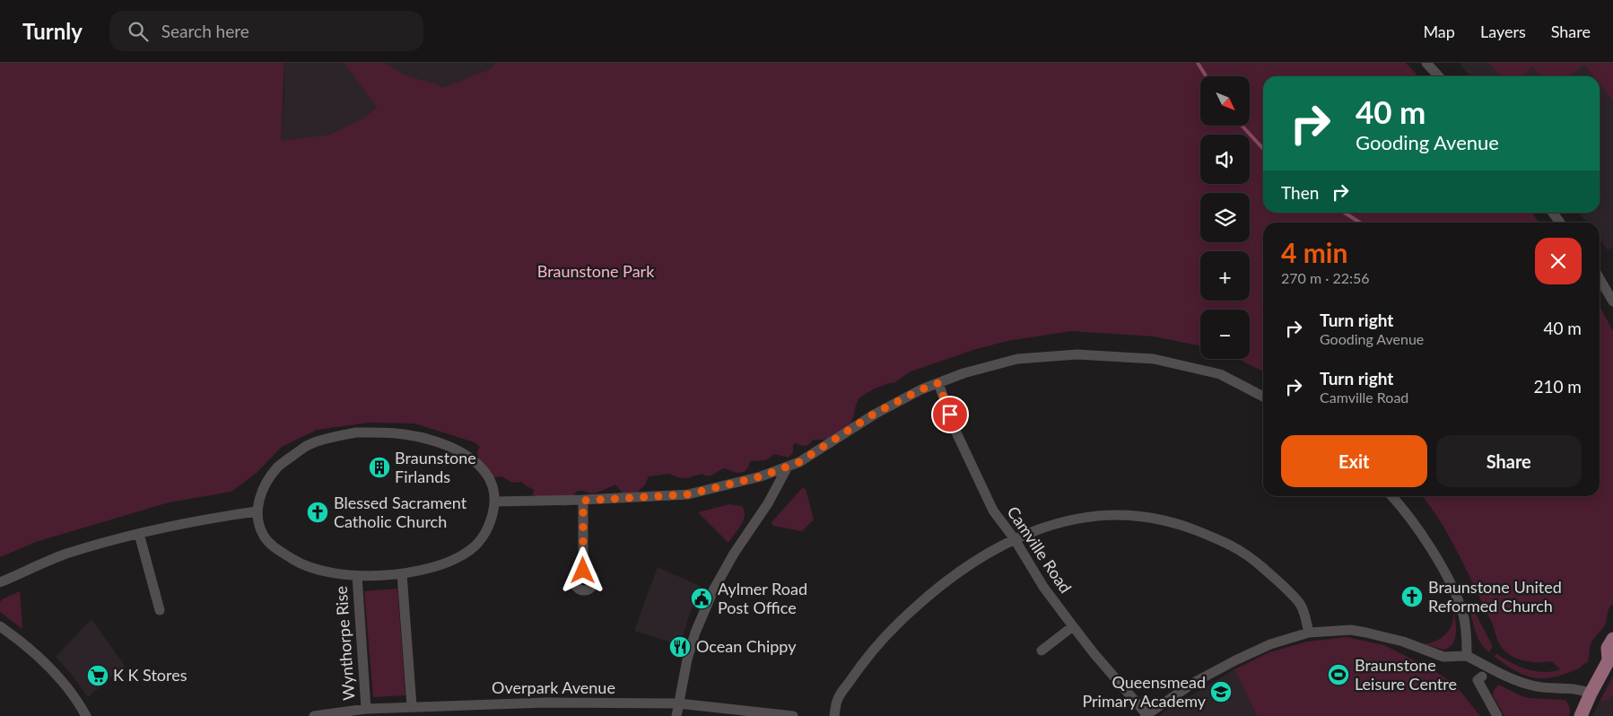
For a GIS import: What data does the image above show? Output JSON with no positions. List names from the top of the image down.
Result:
{
  "streets": {
    "street": ["Camville Road", "Wynthorpe Rise", "Overpark Avenue"]
  },
  "crossings": [
    ["Wynthorpe Rise", "Overpark Avenue"]
  ],
  "parks": ["Braunstone Park"],
  "places": {
    "building": ["Braunstone Firlands"],
    "church": ["Blessed Sacrament Catholic Church", "Braunstone United Reformed Church"],
    "public building": ["Aylmer Road Post Office"],
    "restaurant": ["Ocean Chippy"],
    "sports": ["Braunstone Leisure Centre"],
    "supermarket": ["K K Stores"],
    "school or university": ["Queensmead Primary Academy"]
  },
  "north": "bottom right",
  "page": {
    "header": "Turnly",
    "search": "Search here",
    "nav": ["Map", "Layers", "Share"],
    "map_buttons": ["+", "−"],
    "turn": ["40 m", "Gooding Avenue"],
    "then": "Then",
    "heading": ["4 min", "270 m · 22:56"],
    "list": [
      {
        "name": "Turn right",
        "note": "Gooding Avenue",
        "value": "40 m"
      },
      {
        "name": "Turn right",
        "note": "Camville Road",
        "value": "210 m"
      }
    ],
    "buttons": ["Exit", "Share"]
  }
}
